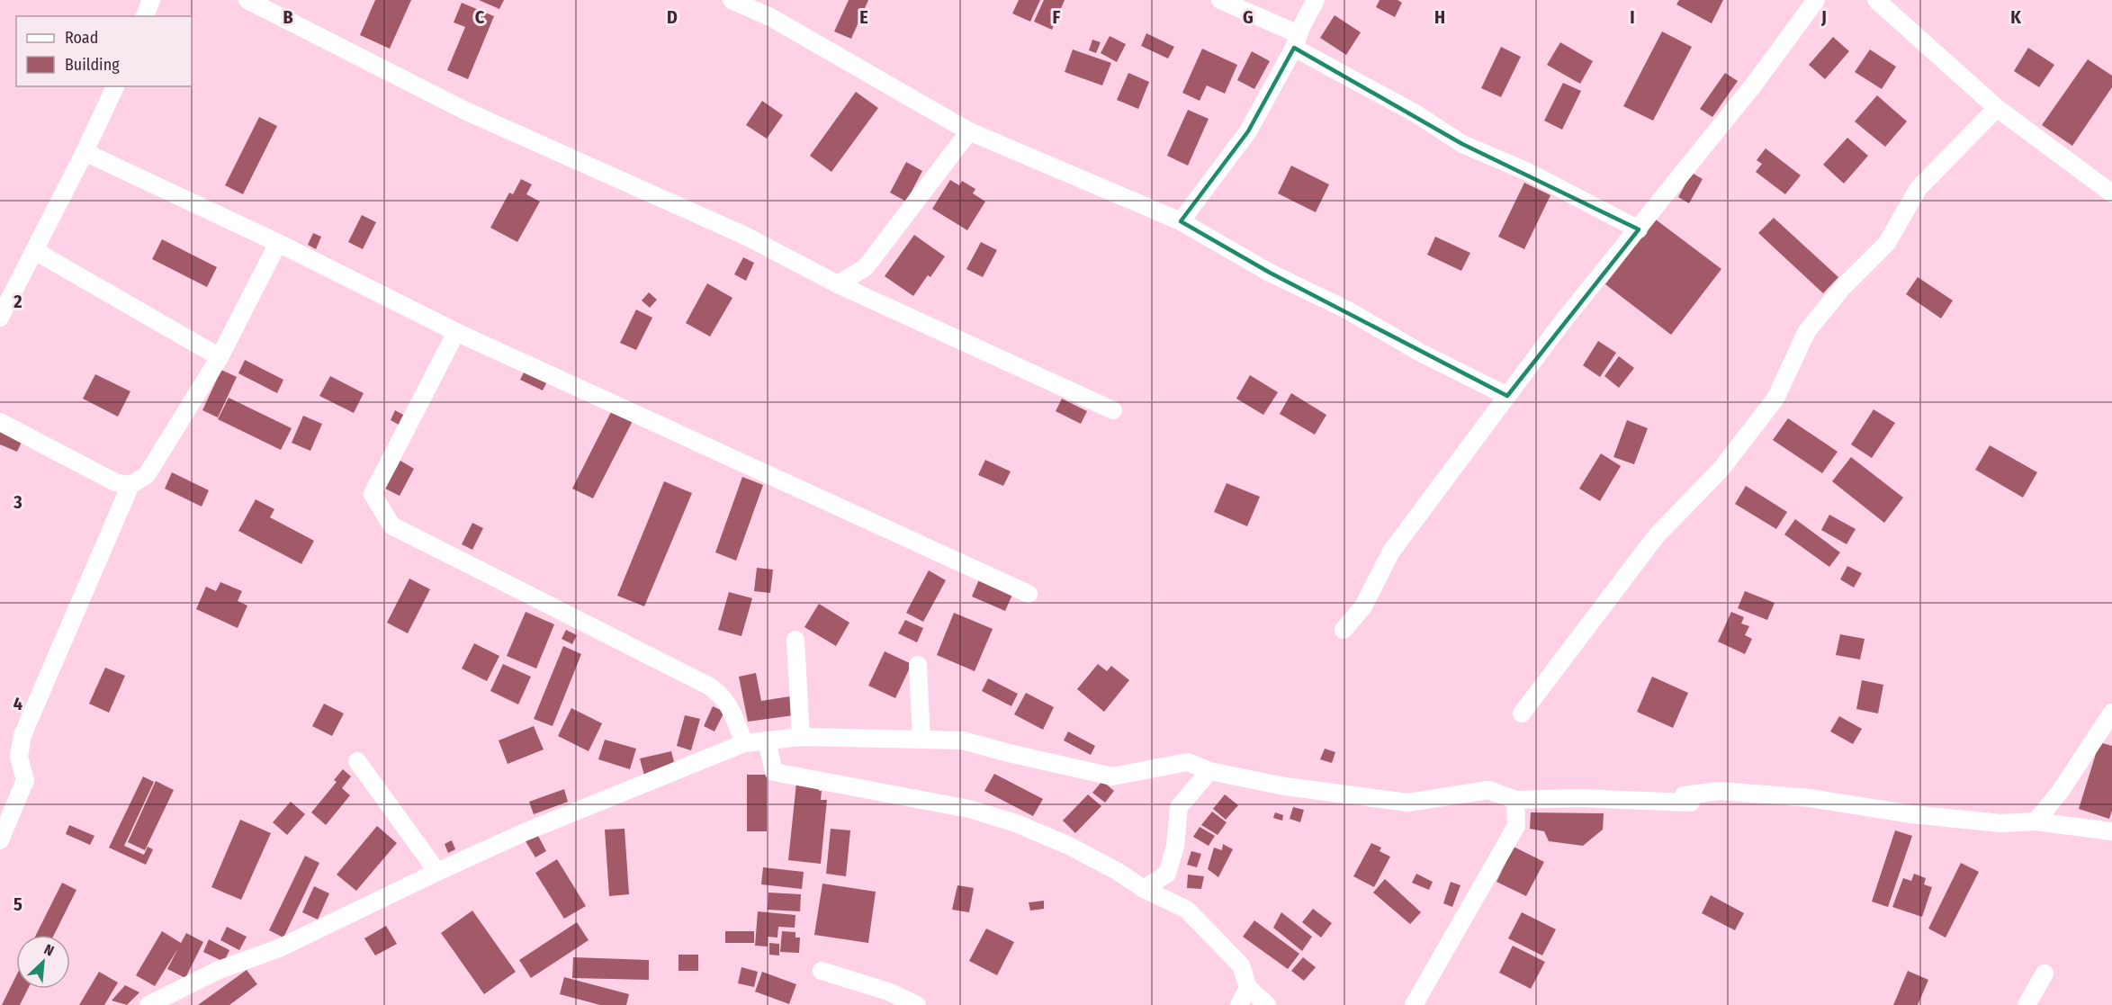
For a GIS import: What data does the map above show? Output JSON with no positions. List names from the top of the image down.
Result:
{
  "legend": ["Road", "Building"],
  "north": "top right",
  "grid": {
    "columns": [
      "B",
      "C",
      "D",
      "E",
      "F",
      "G",
      "H",
      "I",
      "J",
      "K"
    ],
    "rows": [
      "2",
      "3",
      "4",
      "5"
    ]
  }
}
